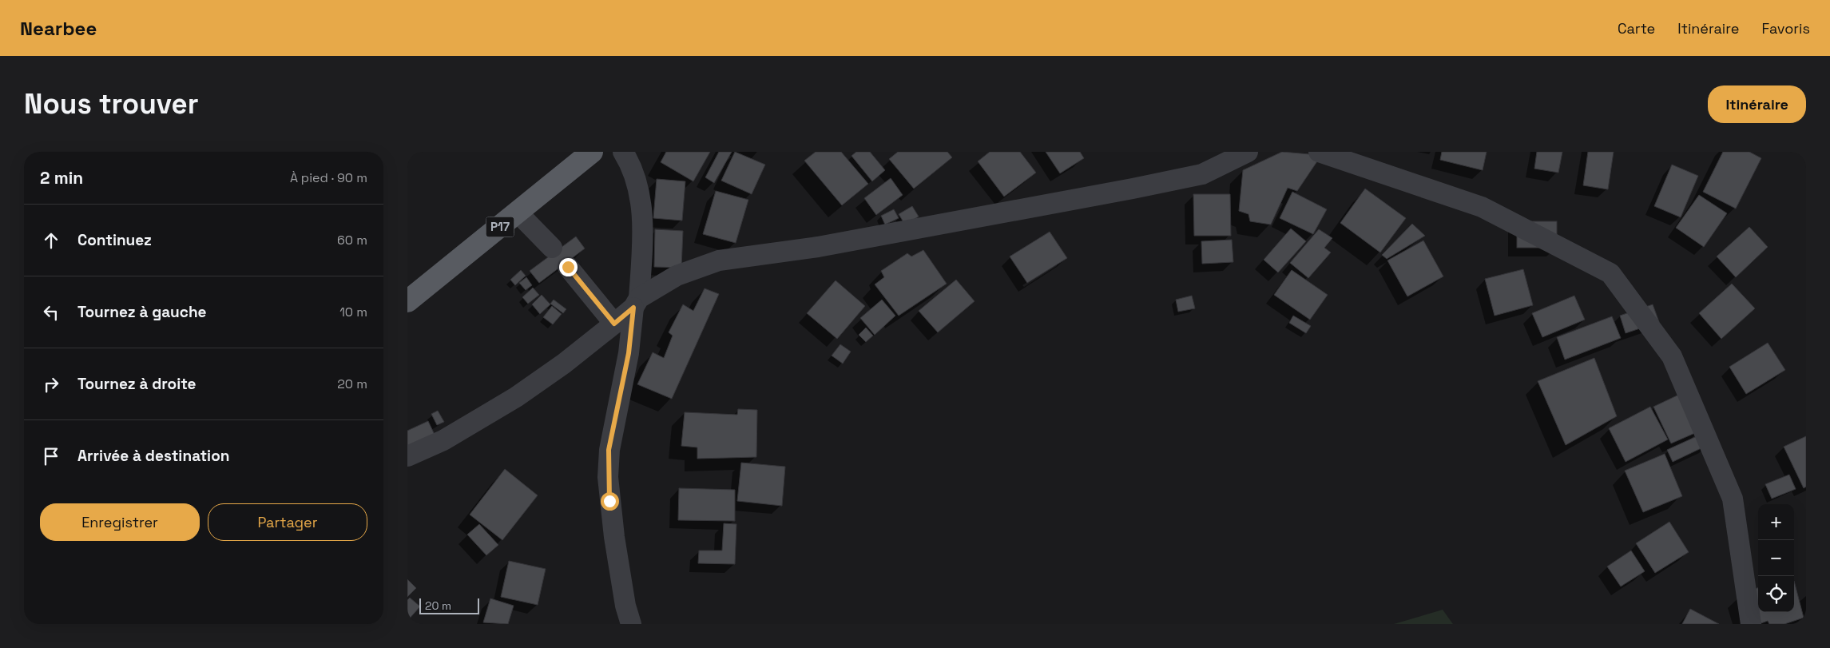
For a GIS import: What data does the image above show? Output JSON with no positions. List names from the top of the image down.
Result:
{
  "streets": {
    "main road": ["P17"]
  },
  "scale_bar": "20 m",
  "page": {
    "header": "Nearbee",
    "nav": ["Carte", "Itinéraire", "Favoris"],
    "buttons": [
      "Itinéraire",
      ["Enregistrer", "Partager"]
    ],
    "title": "Nous trouver",
    "heading": ["2 min", "À pied · 90 m"],
    "list": [
      ["Continuez", "60 m"],
      ["Tournez à gauche", "10 m"],
      ["Tournez à droite", "20 m"],
      "Arrivée à destination"
    ],
    "map_buttons": ["+", "−"],
    "scale": "20 m"
  }
}
